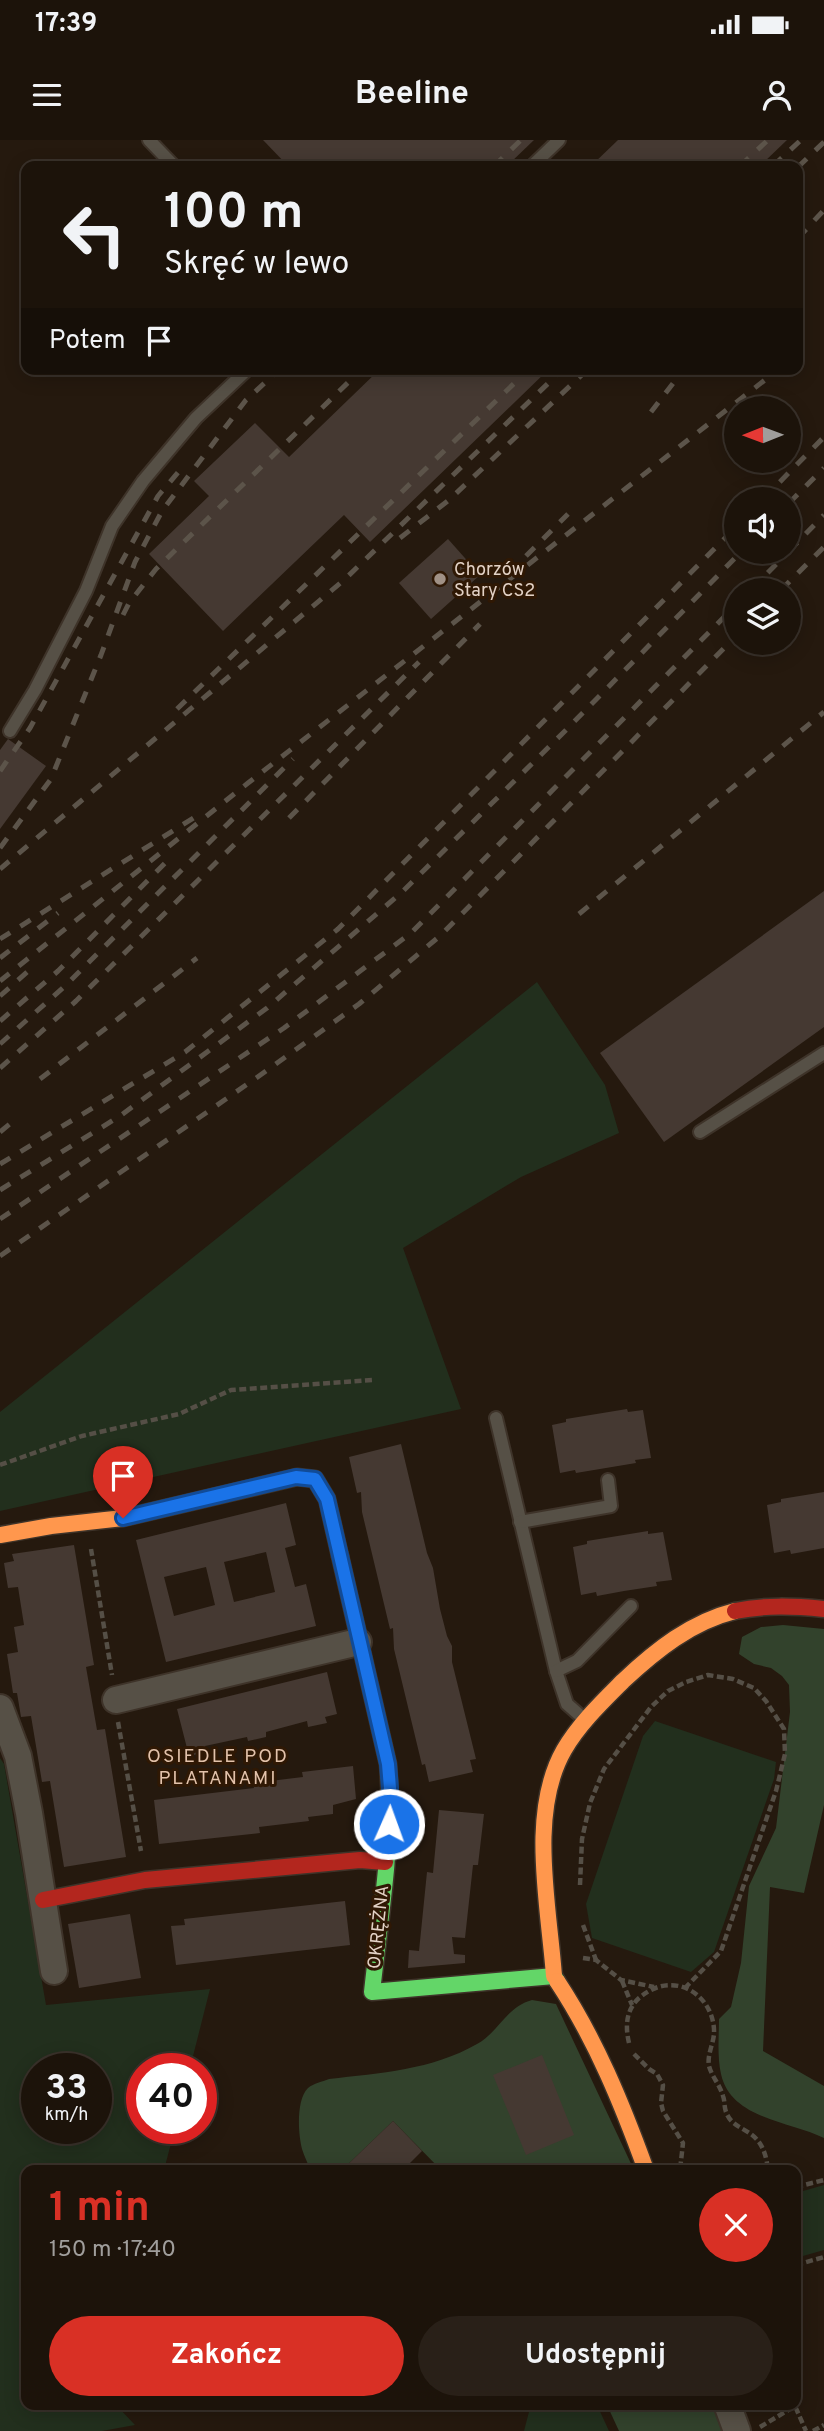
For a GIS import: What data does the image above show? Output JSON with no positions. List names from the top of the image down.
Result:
{
  "streets": {
    "street": ["OKRĘŻNA"]
  },
  "districts": ["OSIEDLE POD PLATANAMI"],
  "places": ["Chorzów Stary CS2"],
  "north": "left",
  "page": {
    "status": "17:39",
    "header": "Beeline",
    "turn": ["100 m", "Skręć w lewo"],
    "then": "Potem",
    "speed": "33 km/h",
    "limit": "40",
    "heading": ["1 min", "150 m · 17:40"],
    "buttons": ["Zakończ", "Udostępnij"]
  }
}
